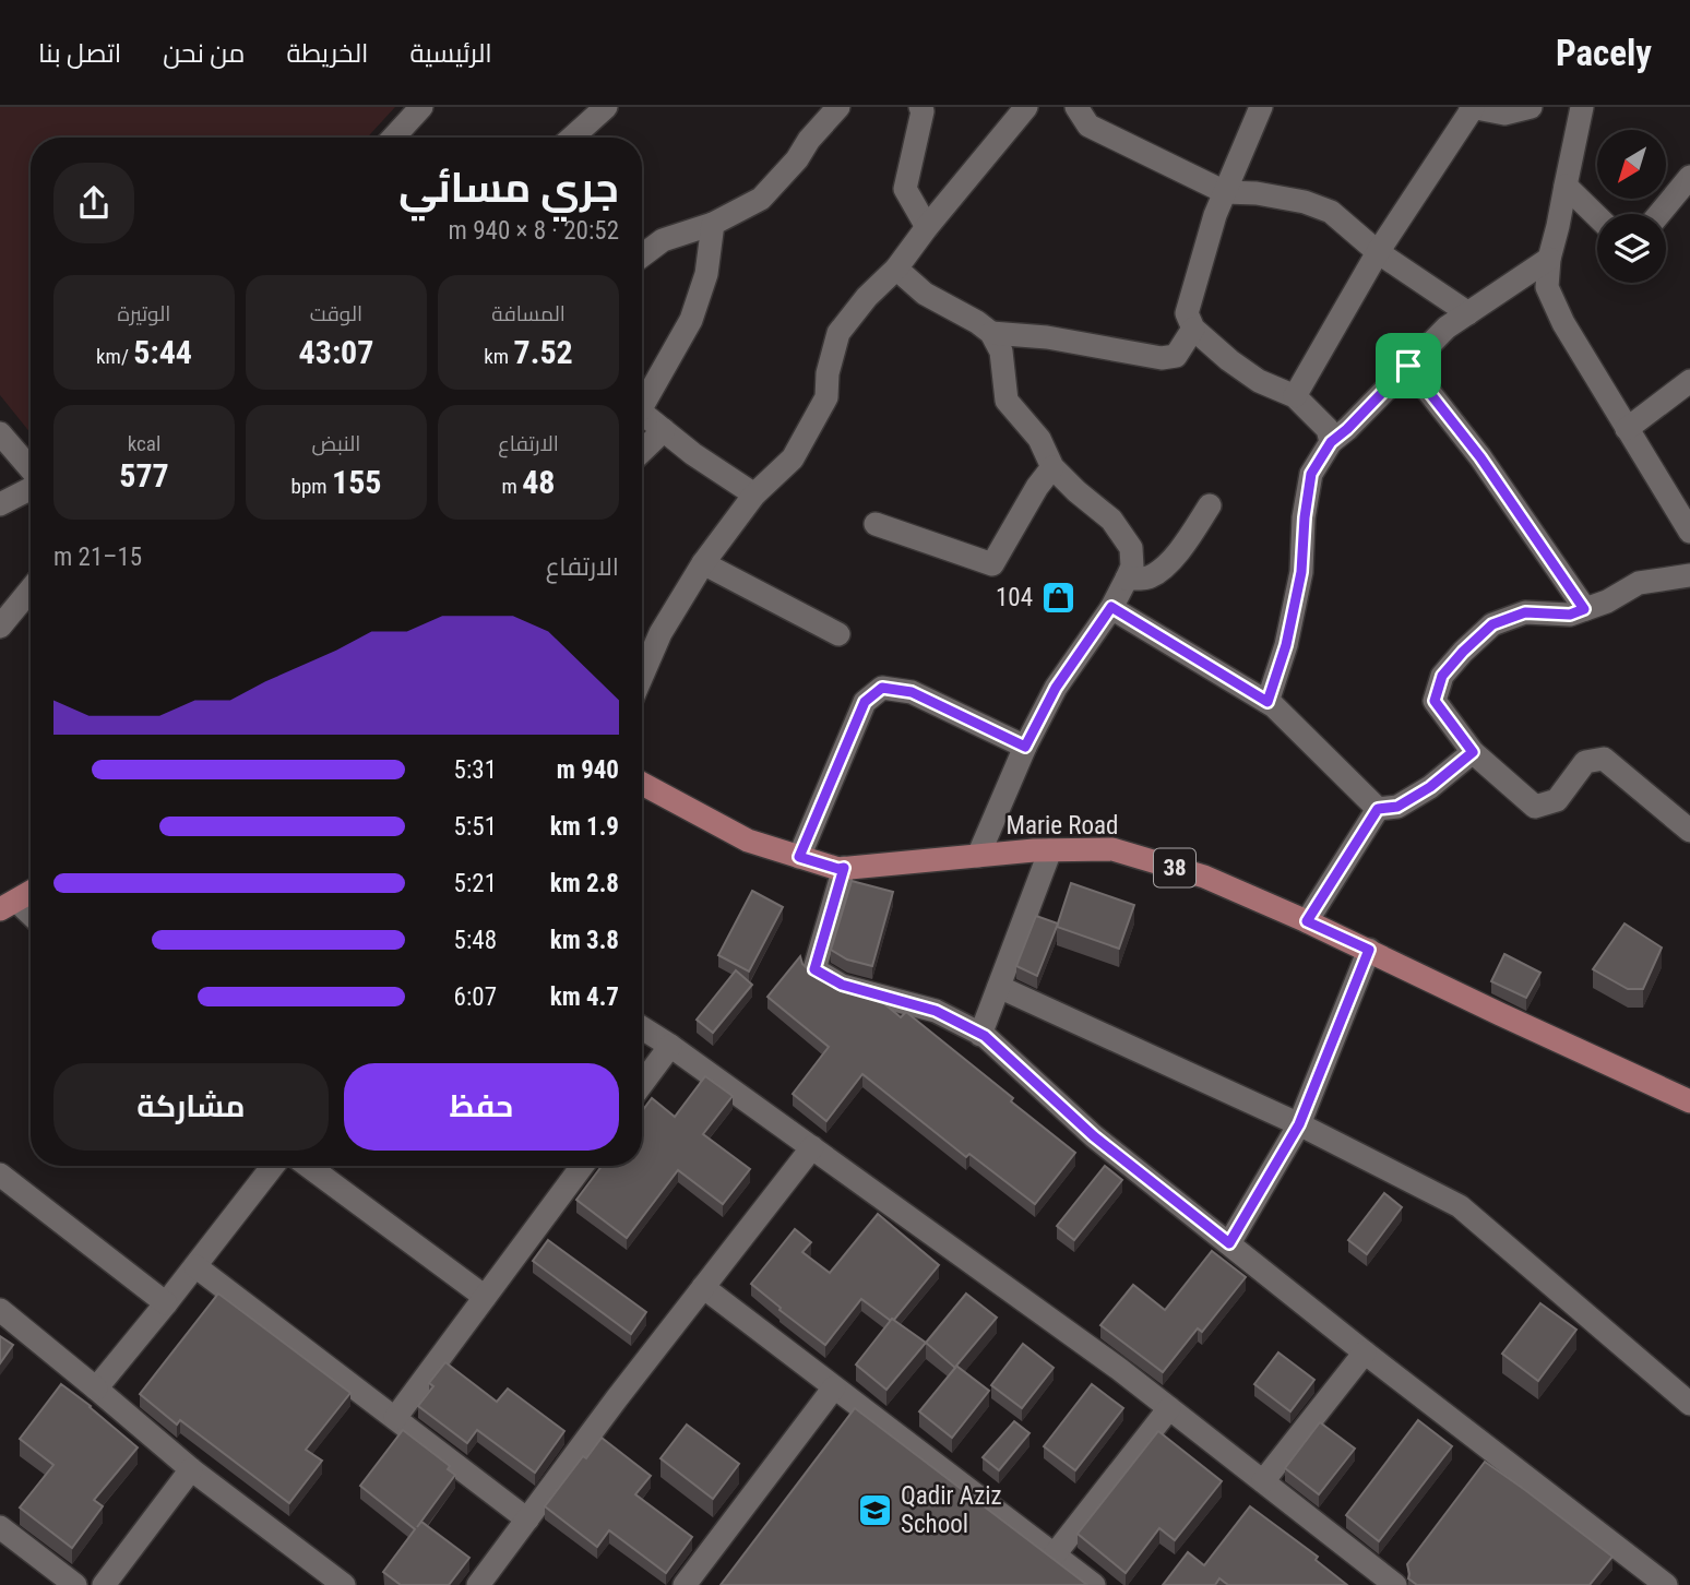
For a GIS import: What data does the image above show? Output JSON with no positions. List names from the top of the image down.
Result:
{
  "streets": {
    "main road": ["Marie Road", "38"]
  },
  "places": {
    "shop": ["104"],
    "school or university": ["Qadir Aziz School"]
  },
  "north": "bottom left",
  "page": {
    "header": "Pacely",
    "nav": [
      "الرئيسية",
      "الخريطة",
      "من نحن",
      "اتصل بنا"
    ],
    "heading": ["جري مسائي", "20:52 · 8 × 940 m"],
    "stats": [
      ["المسافة", "7.52 km"],
      ["الوقت", "43:07"],
      ["الوتيرة", "5:44 /km"],
      ["الارتفاع", "48 m"],
      ["النبض", "155 bpm"],
      ["kcal", "577"]
    ],
    "chart": ["الارتفاع", "15–21 m"],
    "list": [
      {
        "name": "940 m",
        "note": "5:31"
      },
      {
        "name": "1.9 km",
        "note": "5:51"
      },
      {
        "name": "2.8 km",
        "note": "5:21"
      },
      {
        "name": "3.8 km",
        "note": "5:48"
      },
      {
        "name": "4.7 km",
        "note": "6:07"
      }
    ],
    "buttons": ["حفظ", "مشاركة"]
  }
}
